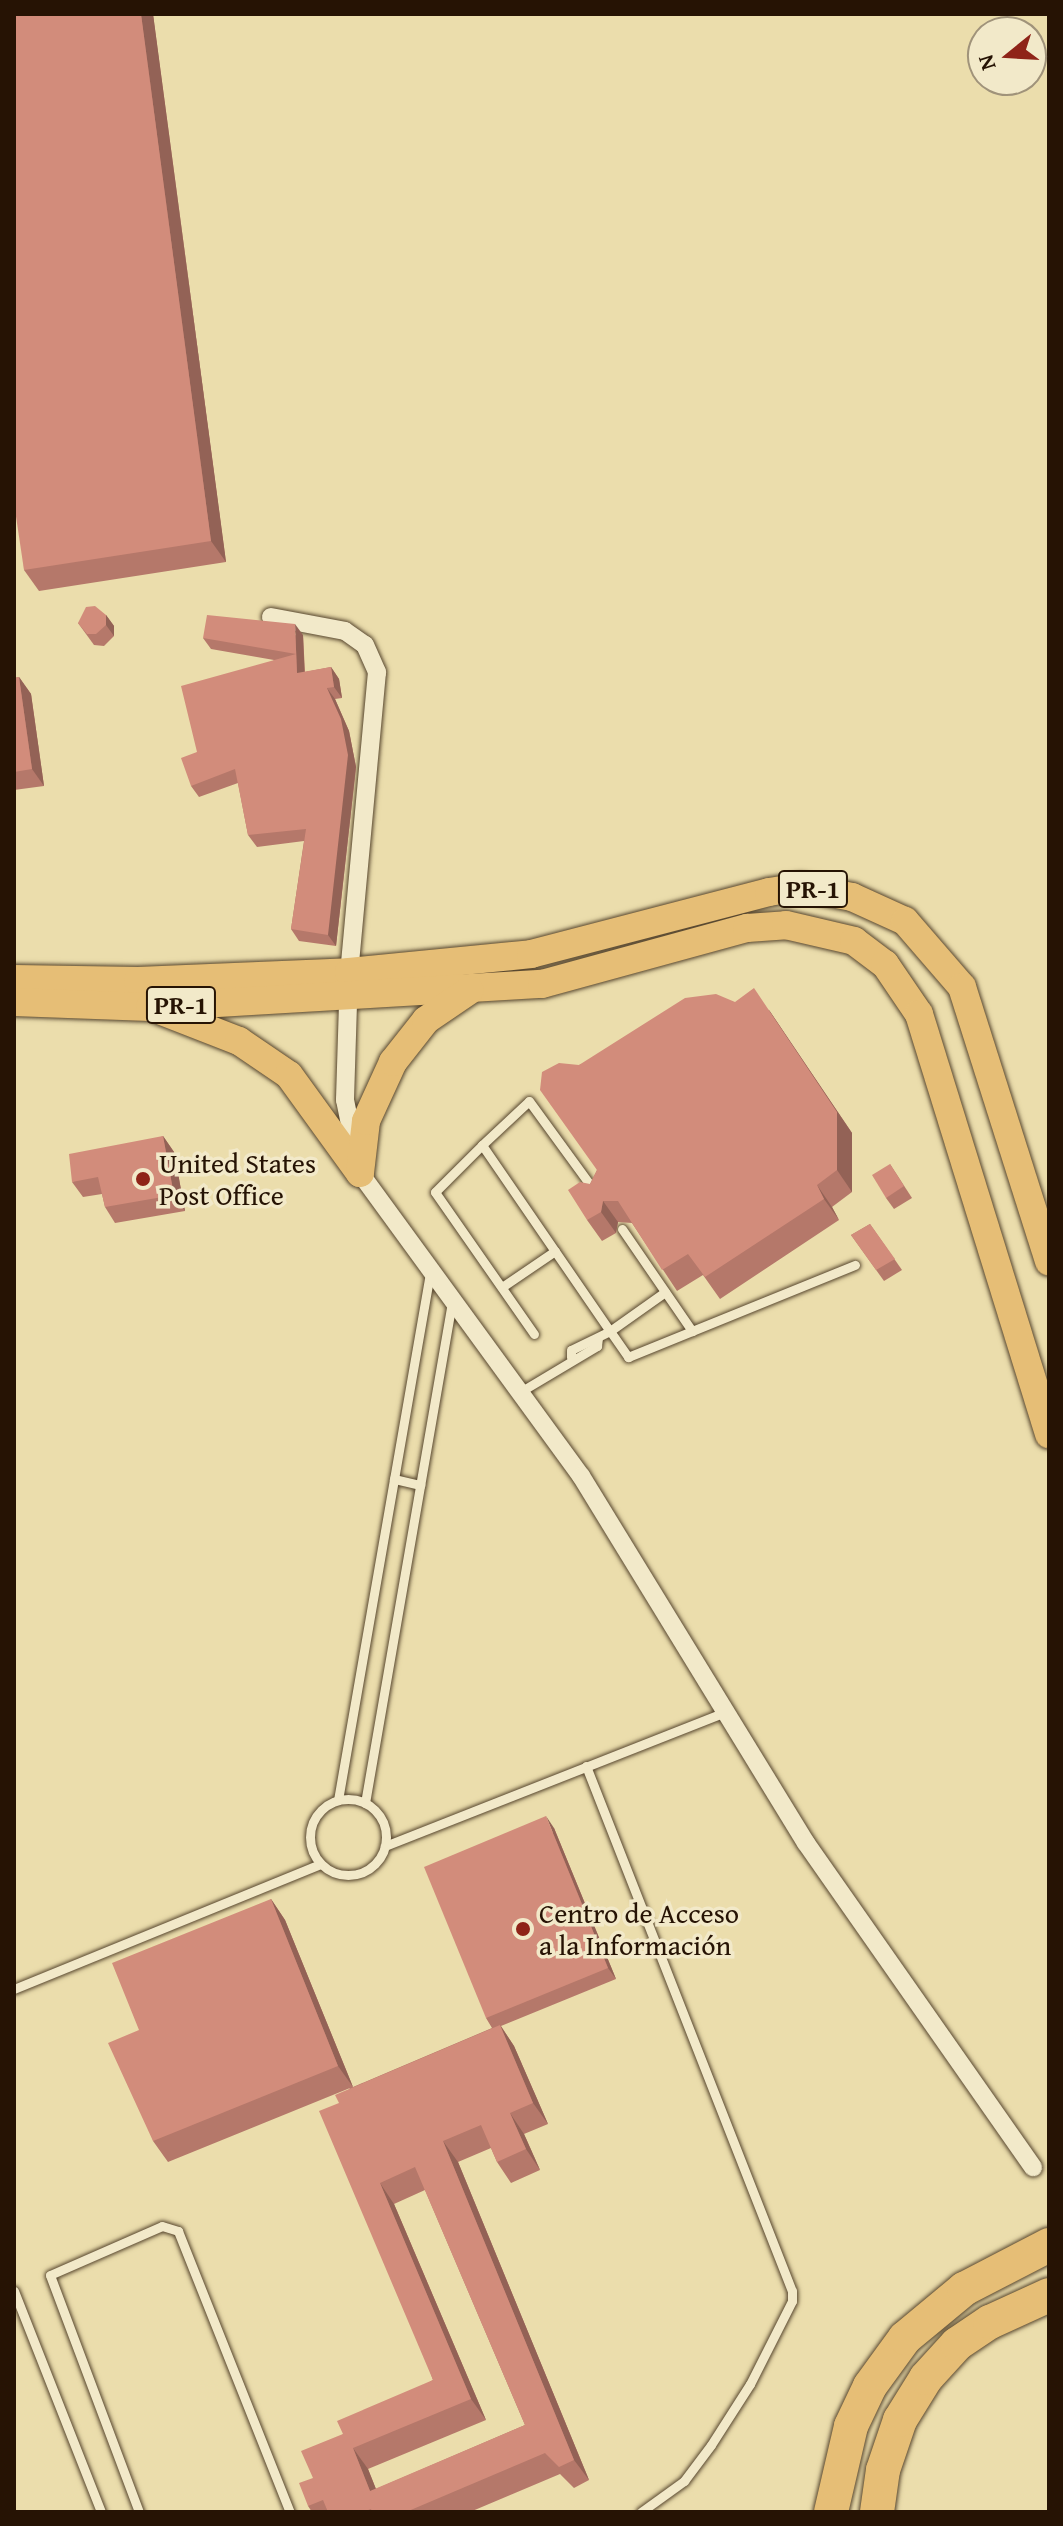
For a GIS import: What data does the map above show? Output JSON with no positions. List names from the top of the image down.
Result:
{
  "streets": {
    "main road": ["PR-1"]
  },
  "places": ["United States Post Office", "Centro de Acceso a la Información"],
  "north": "left"
}
